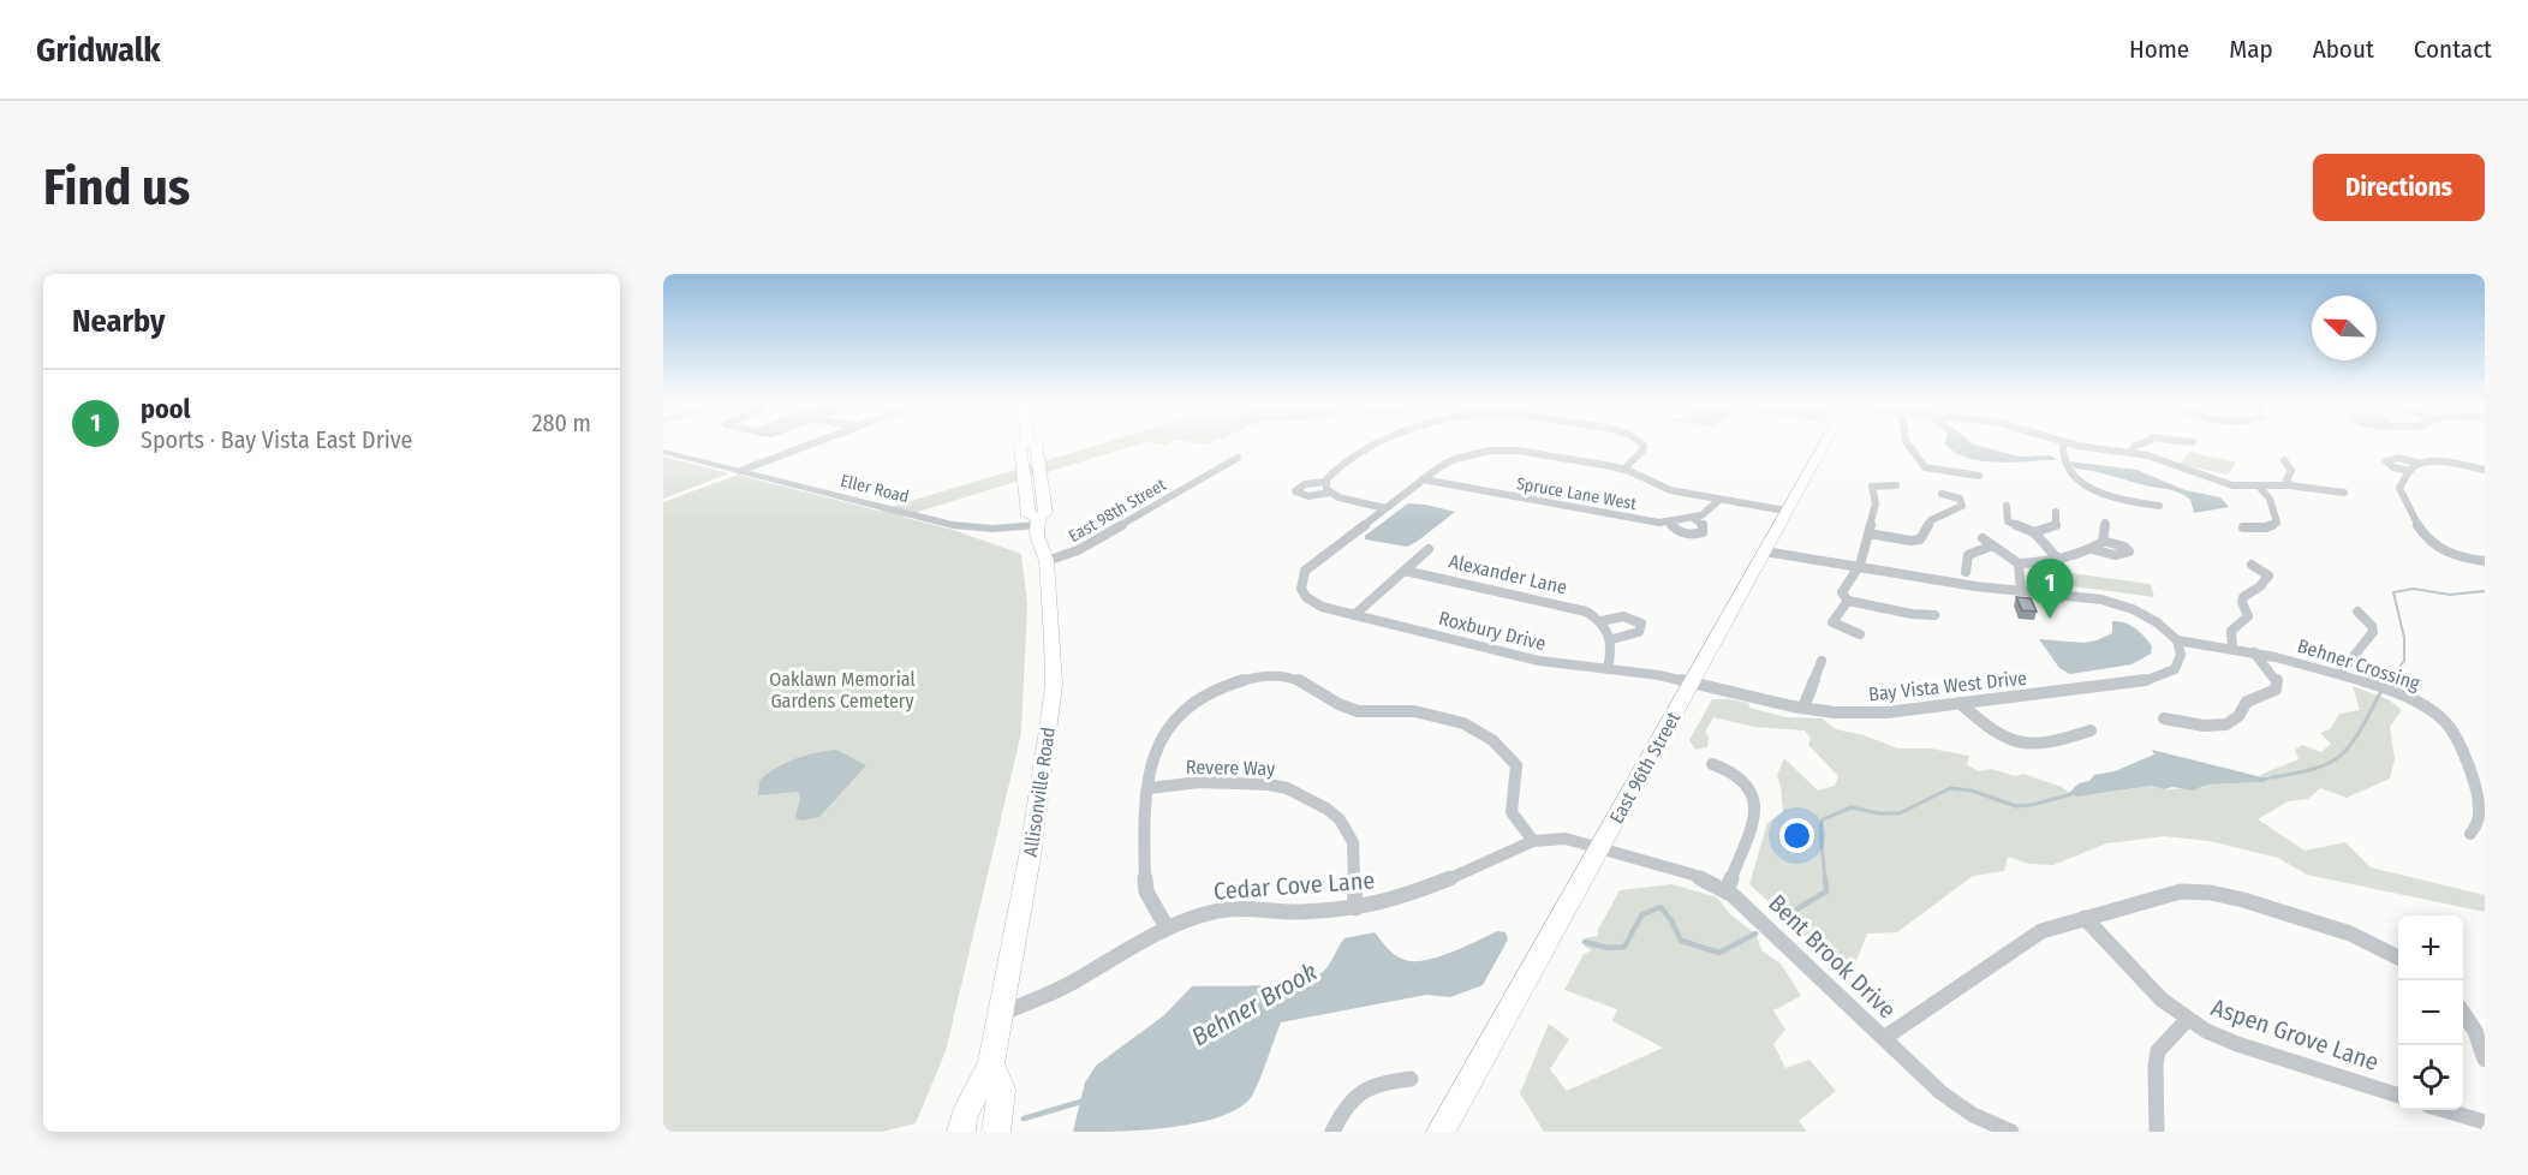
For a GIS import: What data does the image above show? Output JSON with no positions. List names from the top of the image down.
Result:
{
  "streets": {
    "main road": ["East 96th Street", "Allisonville Road"],
    "street": [
      "Eller Road",
      "Spruce Lane West",
      "East 98th Street",
      "Alexander Lane",
      "Roxbury Drive",
      "Behner Crossing",
      "Bay Vista West Drive",
      "Revere Way",
      "Cedar Cove Lane",
      "Bent Brook Drive",
      "Aspen Grove Lane"
    ]
  },
  "crossings": [
    ["Eller Road", "Allisonville Road"],
    ["East 98th Street", "Allisonville Road"],
    ["Roxbury Drive", "Bay Vista West Drive"],
    ["Roxbury Drive", "East 96th Street"],
    ["Behner Crossing", "Bay Vista West Drive"],
    ["Bay Vista West Drive", "East 96th Street"],
    ["Revere Way", "Cedar Cove Lane"],
    ["East 96th Street", "Cedar Cove Lane"],
    ["East 96th Street", "Bent Brook Drive"],
    ["Allisonville Road", "Cedar Cove Lane"],
    ["Cedar Cove Lane", "Bent Brook Drive"]
  ],
  "water": ["Behner Brook"],
  "parks": ["Oaklawn Memorial Gardens Cemetery"],
  "north": "top left",
  "page": {
    "header": "Gridwalk",
    "nav": [
      "Home",
      "Map",
      "About",
      "Contact"
    ],
    "buttons": "Directions",
    "title": "Find us",
    "heading": "Nearby",
    "list": [
      {
        "mark": "1",
        "name": "pool",
        "note": "Sports · Bay Vista East Drive",
        "value": "280 m"
      }
    ],
    "pins": "1",
    "map_buttons": ["+", "−"]
  }
}
